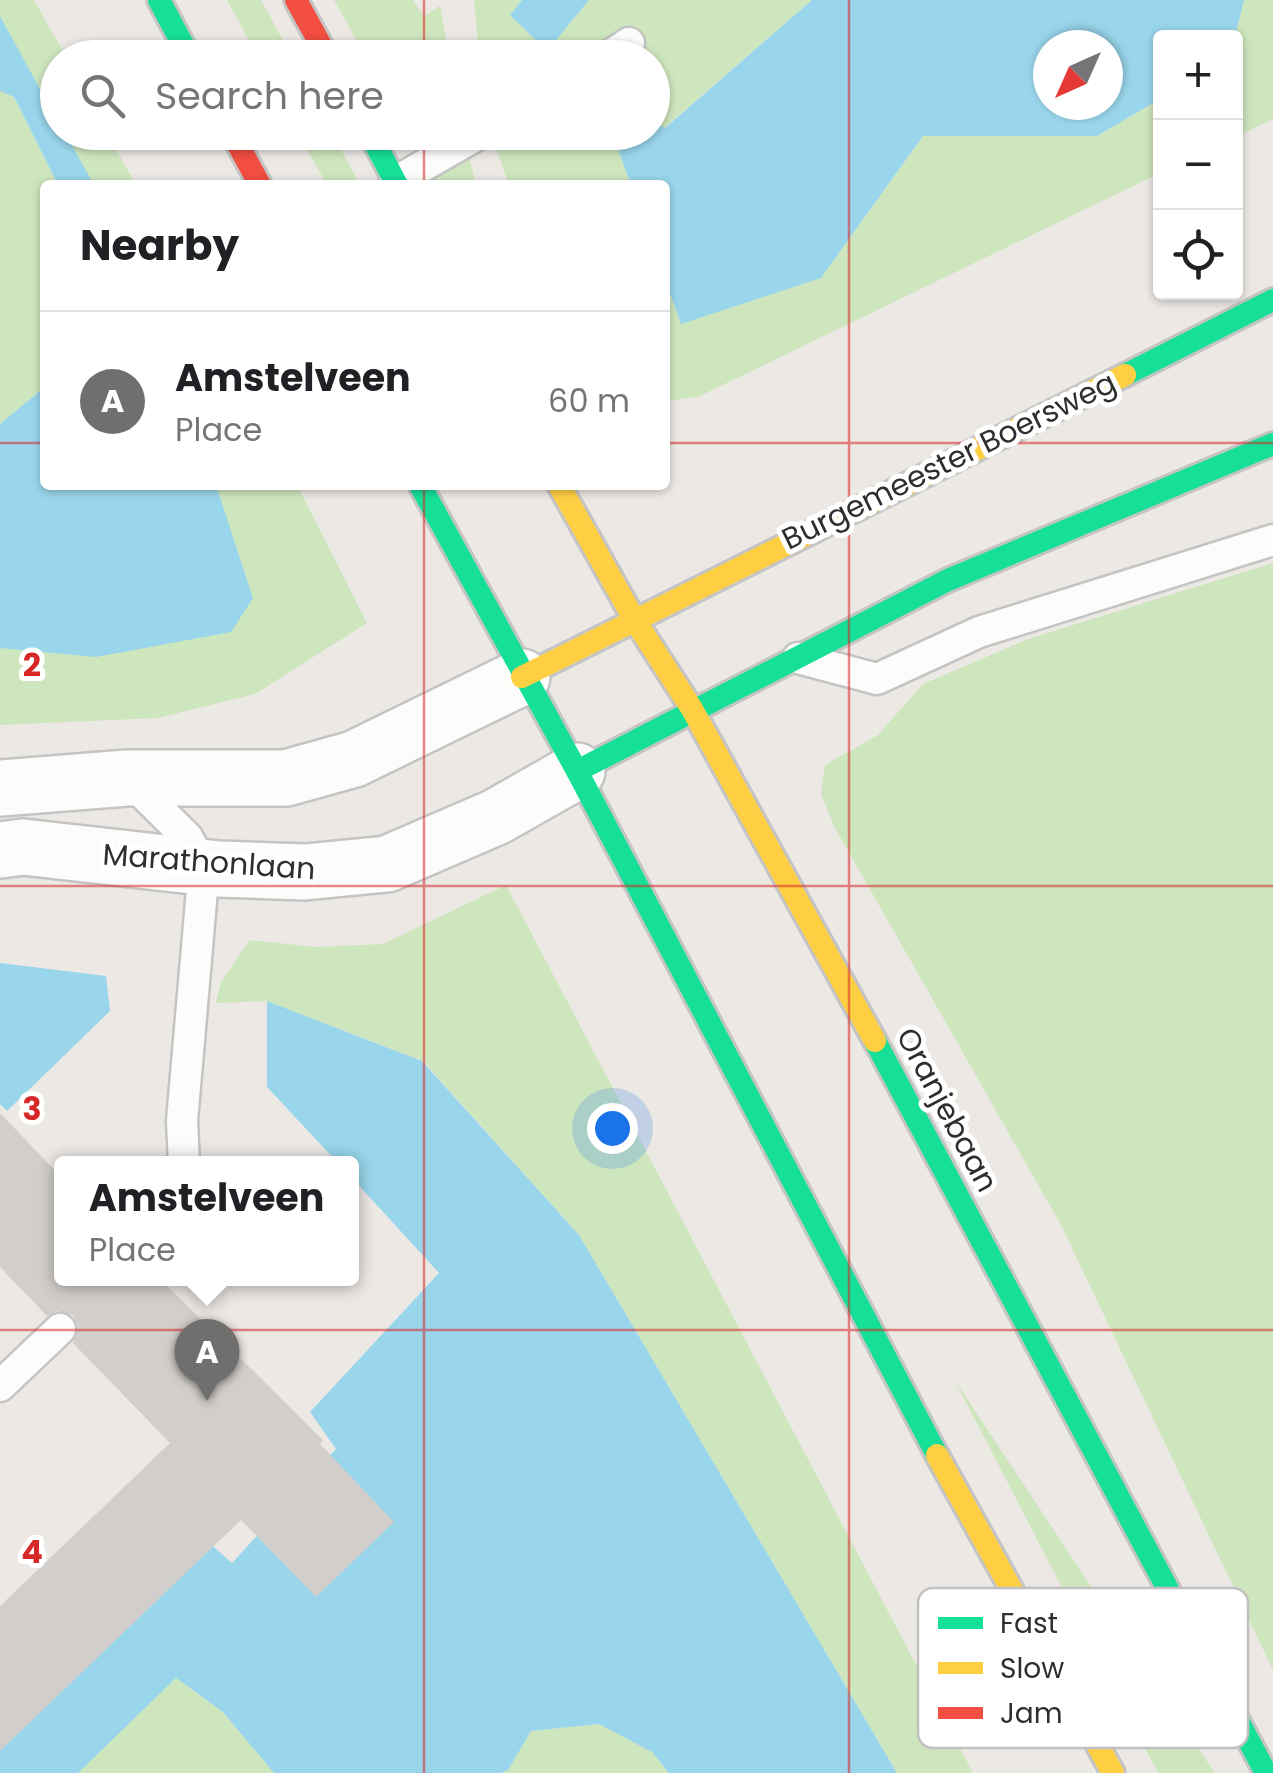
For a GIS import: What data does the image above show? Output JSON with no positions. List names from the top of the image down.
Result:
{
  "streets": {
    "main road": ["Burgemeester Boersweg", "Oranjebaan"],
    "street": ["Marathonlaan"]
  },
  "crossings": [
    ["Burgemeester Boersweg", "Oranjebaan"]
  ],
  "legend": ["Fast", "Slow", "Jam"],
  "north": "bottom left",
  "page": {
    "map_buttons": ["+", "−"],
    "search": "Search here",
    "heading": "Nearby",
    "list": [
      {
        "mark": "A",
        "name": "Amstelveen",
        "note": "Place",
        "value": "60 m"
      }
    ],
    "popup": ["Amstelveen", "Place"],
    "pins": "A"
  },
  "grid": {
    "rows": ["2", "3", "4"]
  }
}
